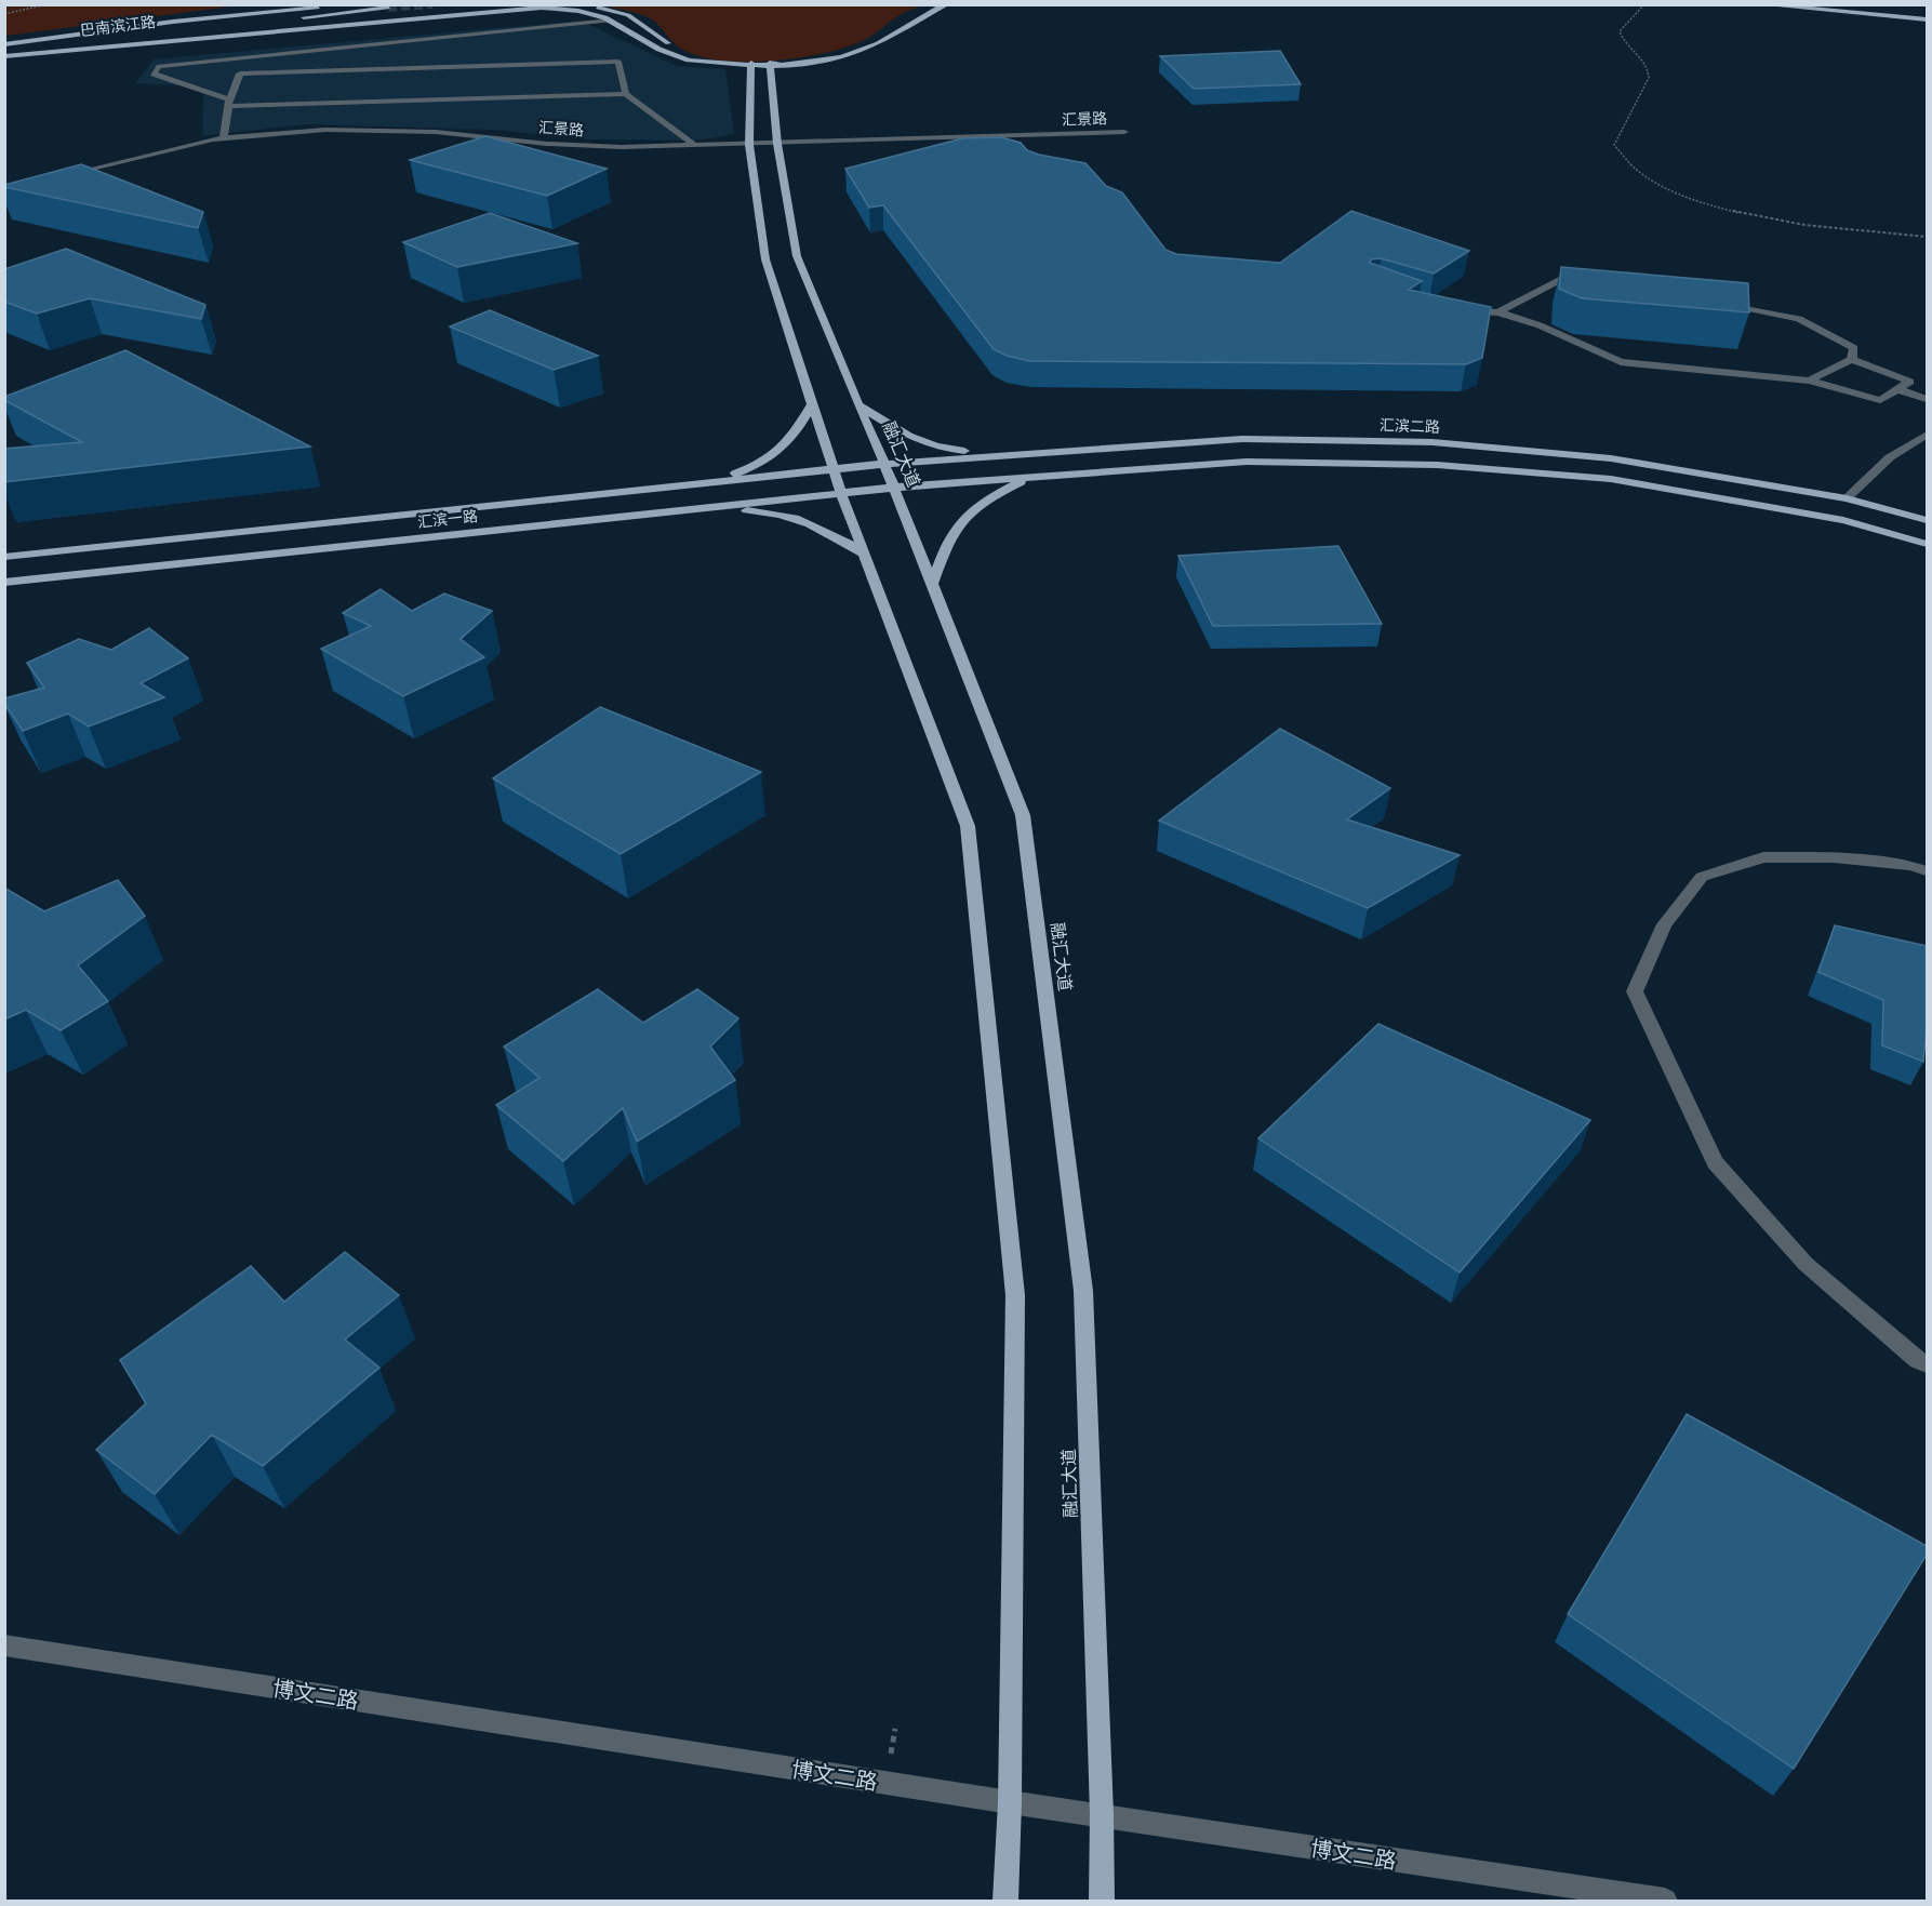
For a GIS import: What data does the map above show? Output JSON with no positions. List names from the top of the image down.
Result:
{
  "streets": {
    "main road": [
      "巴南滨江路",
      "汇滨二路",
      "融汇大道",
      "汇滨一路"
    ],
    "street": ["汇景路", "博文二路"]
  },
  "crossings": [
    ["汇景路", "融汇大道"],
    ["汇滨二路", "融汇大道"],
    ["汇滨二路", "汇滨一路"],
    ["融汇大道", "汇滨一路"],
    ["融汇大道", "博文二路"]
  ]
}
